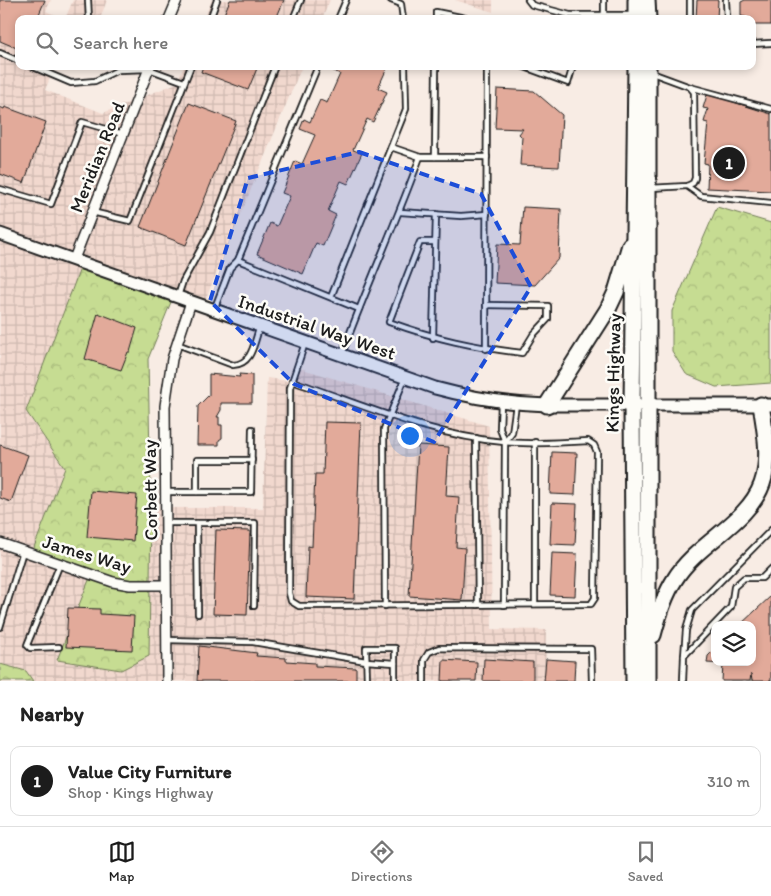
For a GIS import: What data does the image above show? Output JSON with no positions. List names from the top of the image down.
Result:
{
  "streets": {
    "main road": ["Kings Highway"],
    "street": [
      "Meridian Road",
      "Industrial Way West",
      "Corbett Way",
      "James Way"
    ]
  },
  "crossings": [
    ["Meridian Road", "Industrial Way West"],
    ["Industrial Way West", "Kings Highway"],
    ["Industrial Way West", "Corbett Way"],
    ["Corbett Way", "James Way"]
  ],
  "page": {
    "search": "Search here",
    "pins": "1",
    "heading": "Nearby",
    "list": [
      {
        "mark": "1",
        "name": "Value City Furniture",
        "note": "Shop · Kings Highway",
        "value": "310 m"
      }
    ],
    "nav": ["Map", "Directions", "Saved"]
  }
}
